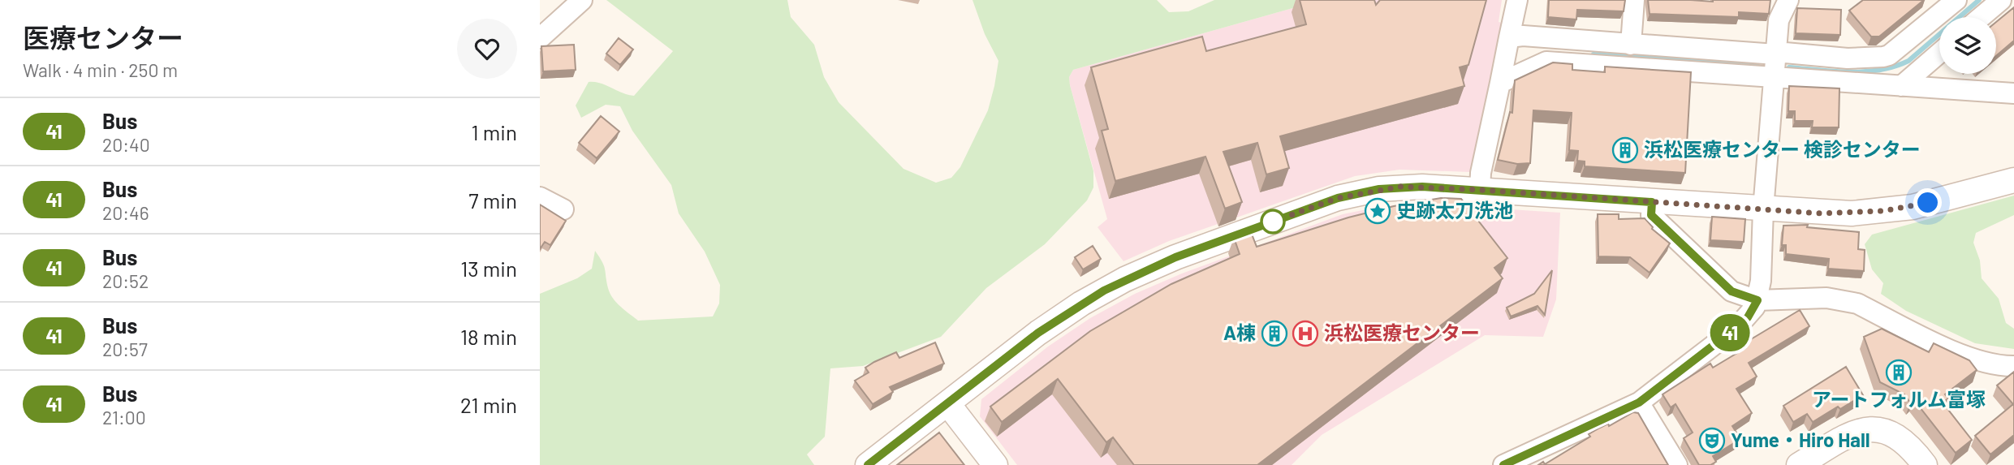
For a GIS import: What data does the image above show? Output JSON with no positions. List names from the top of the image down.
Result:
{
  "places": {
    "building": ["浜松医療センター 検診センター", "A棟", "アートフォルム富塚"],
    "place": ["史跡太刀洗池"],
    "hospital": ["浜松医療センター"],
    "theatre": ["Yume・Hiro Hall"]
  },
  "lines": ["bus line 41"],
  "page": {
    "heading": ["医療センター", "Walk · 4 min · 250 m"],
    "on_map": "41",
    "list": [
      {
        "mark": "41",
        "name": "Bus",
        "note": "20:40",
        "value": "1 min"
      },
      {
        "mark": "41",
        "name": "Bus",
        "note": "20:46",
        "value": "7 min"
      },
      {
        "mark": "41",
        "name": "Bus",
        "note": "20:52",
        "value": "13 min"
      },
      {
        "mark": "41",
        "name": "Bus",
        "note": "20:57",
        "value": "18 min"
      },
      {
        "mark": "41",
        "name": "Bus",
        "note": "21:00",
        "value": "21 min"
      }
    ]
  }
}
